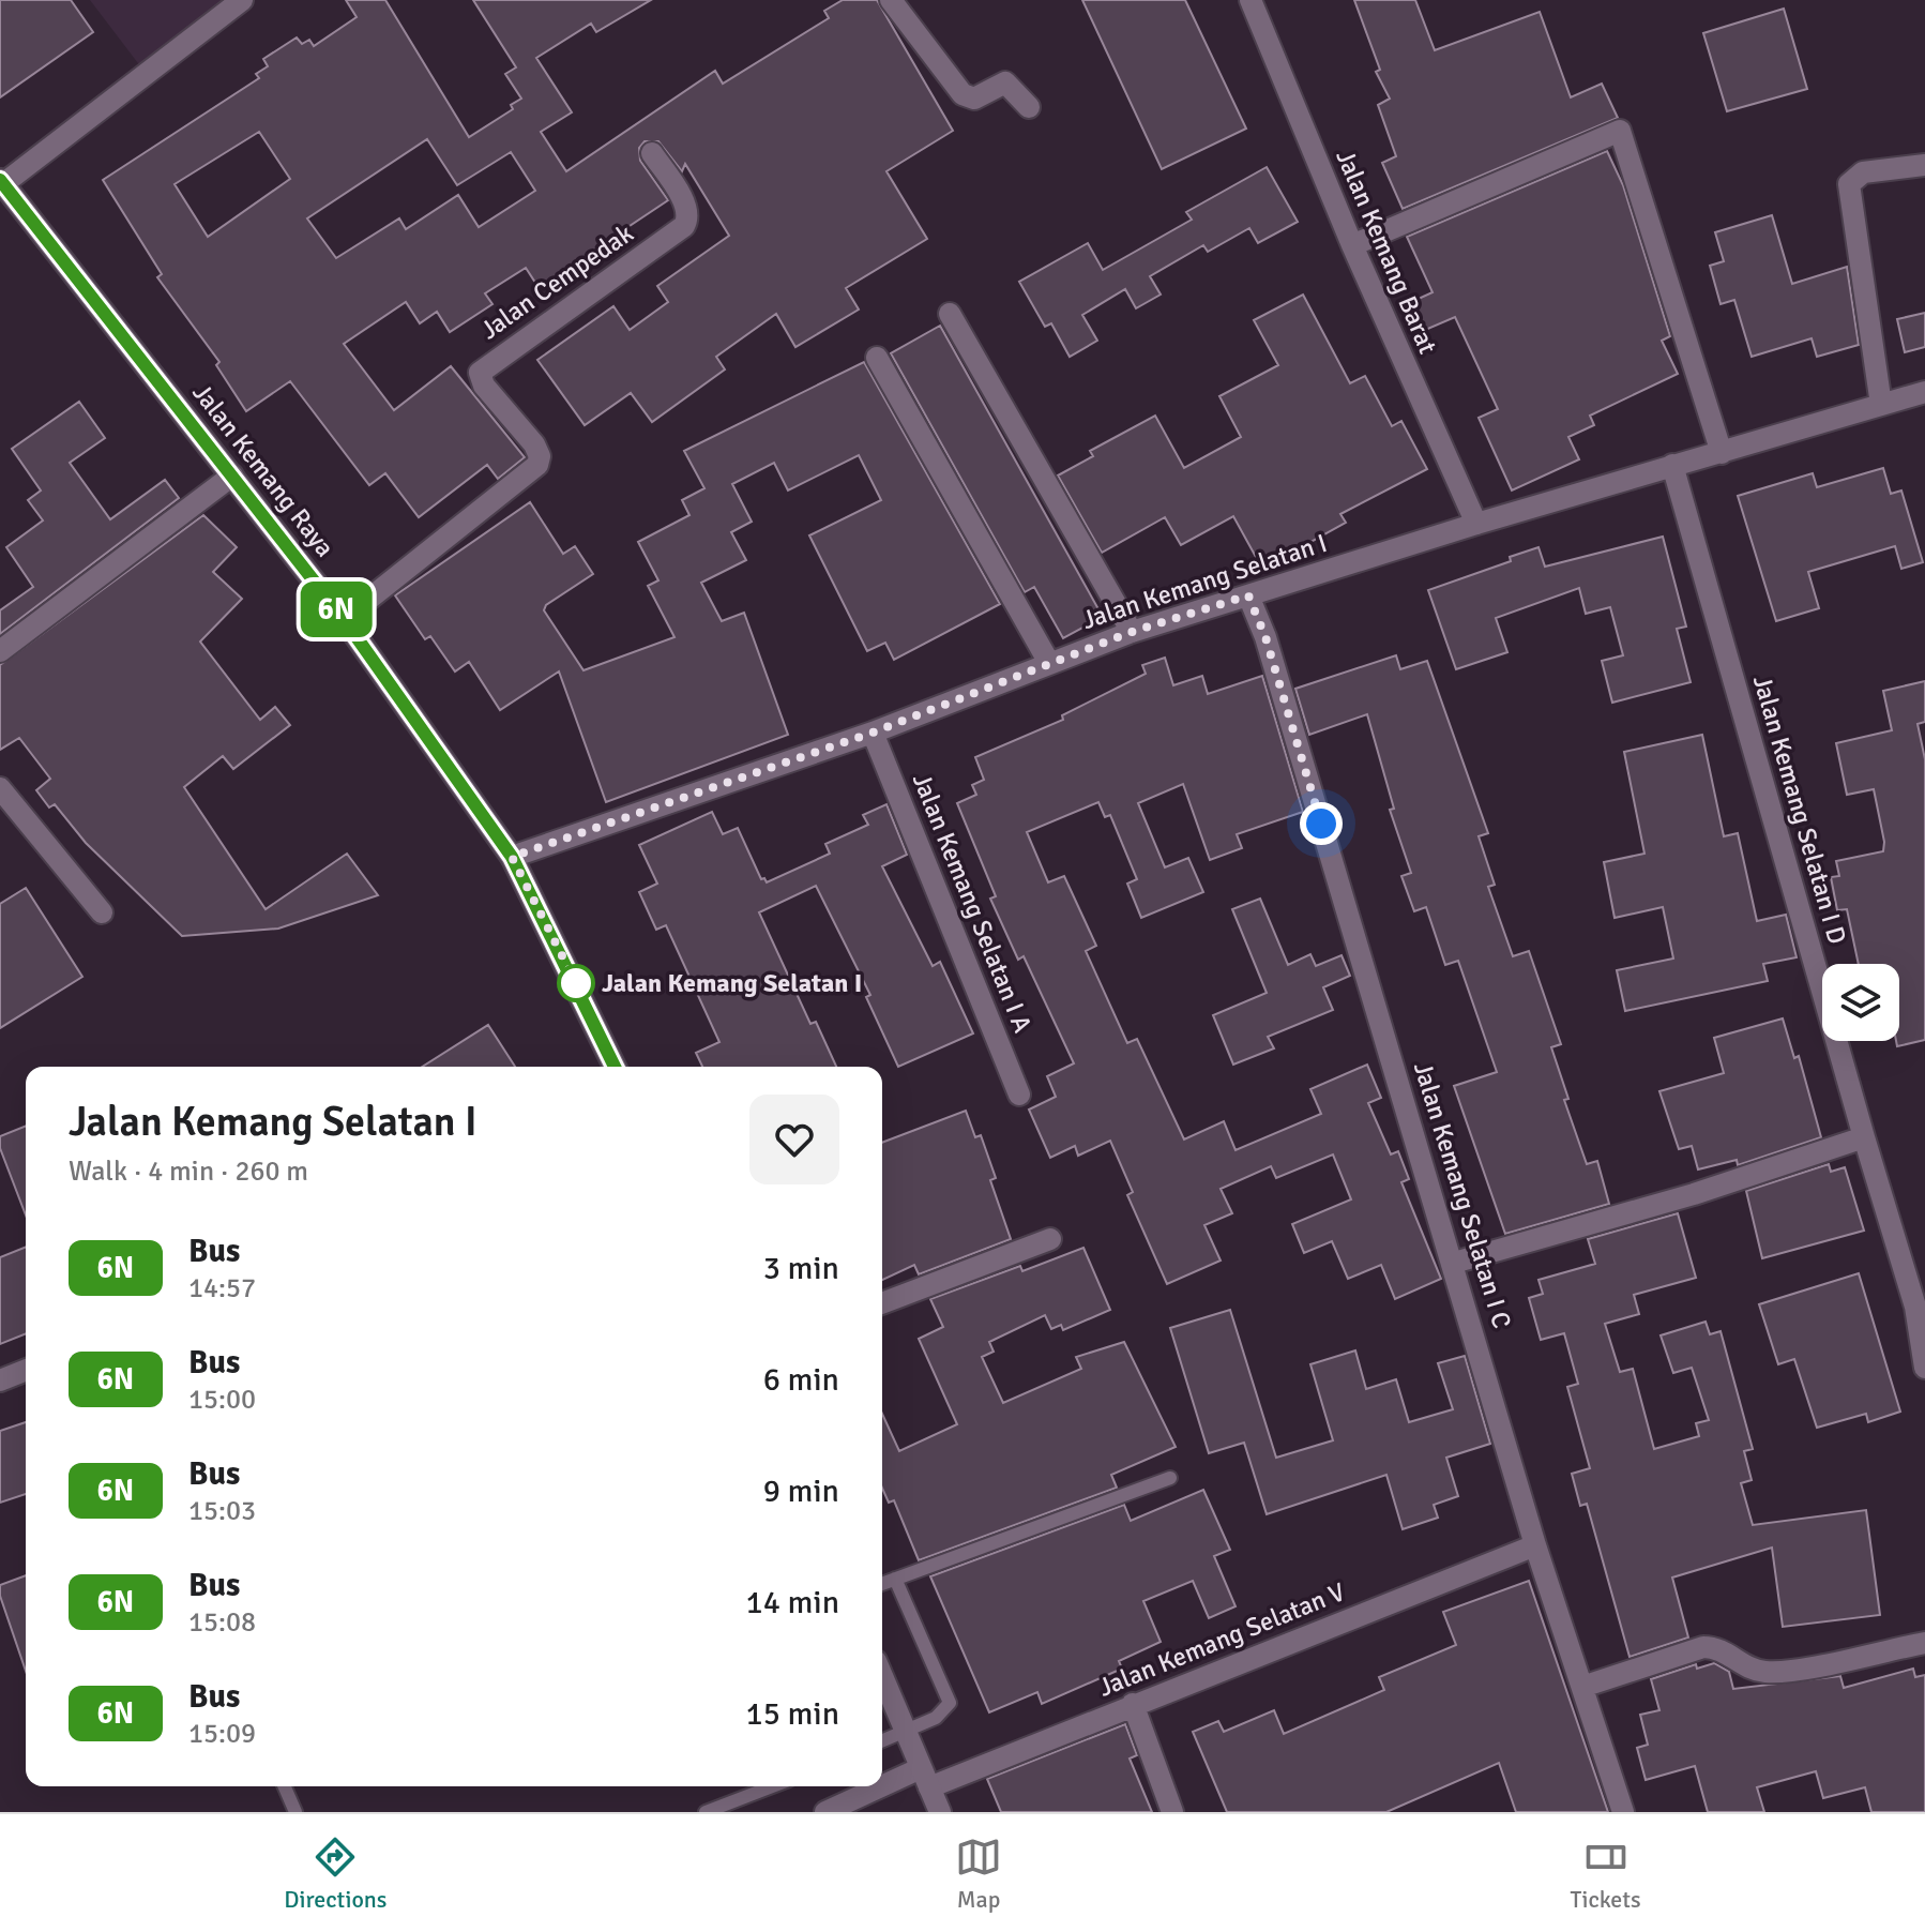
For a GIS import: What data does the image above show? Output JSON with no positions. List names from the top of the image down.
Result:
{
  "streets": {
    "street": [
      "Jalan Kemang Barat",
      "Jalan Cempedak",
      "Jalan Kemang Raya",
      "Jalan Kemang Selatan I",
      "Jalan Kemang Selatan I D",
      "Jalan Kemang Selatan I A",
      "Jalan Kemang Selatan I C",
      "Jalan Kemang Selatan V"
    ]
  },
  "crossings": [
    ["Jalan Kemang Barat", "Jalan Kemang Selatan I"],
    ["Jalan Cempedak", "Jalan Kemang Raya"],
    ["Jalan Kemang Raya", "Jalan Kemang Selatan I"],
    ["Jalan Kemang Selatan I", "Jalan Kemang Selatan I D"],
    ["Jalan Kemang Selatan I", "Jalan Kemang Selatan I A"],
    ["Jalan Kemang Selatan I", "Jalan Kemang Selatan I C"],
    ["Jalan Kemang Selatan I C", "Jalan Kemang Selatan V"]
  ],
  "places": ["Jalan Kemang Selatan I"],
  "lines": ["bus line 6N"],
  "page": {
    "on_map": "6N",
    "heading": ["Jalan Kemang Selatan I", "Walk · 4 min · 260 m"],
    "list": [
      {
        "mark": "6N",
        "name": "Bus",
        "note": "14:57",
        "value": "3 min"
      },
      {
        "mark": "6N",
        "name": "Bus",
        "note": "15:00",
        "value": "6 min"
      },
      {
        "mark": "6N",
        "name": "Bus",
        "note": "15:03",
        "value": "9 min"
      },
      {
        "mark": "6N",
        "name": "Bus",
        "note": "15:08",
        "value": "14 min"
      },
      {
        "mark": "6N",
        "name": "Bus",
        "note": "15:09",
        "value": "15 min"
      }
    ],
    "tabs": ["Directions", "Map", "Tickets"]
  }
}
